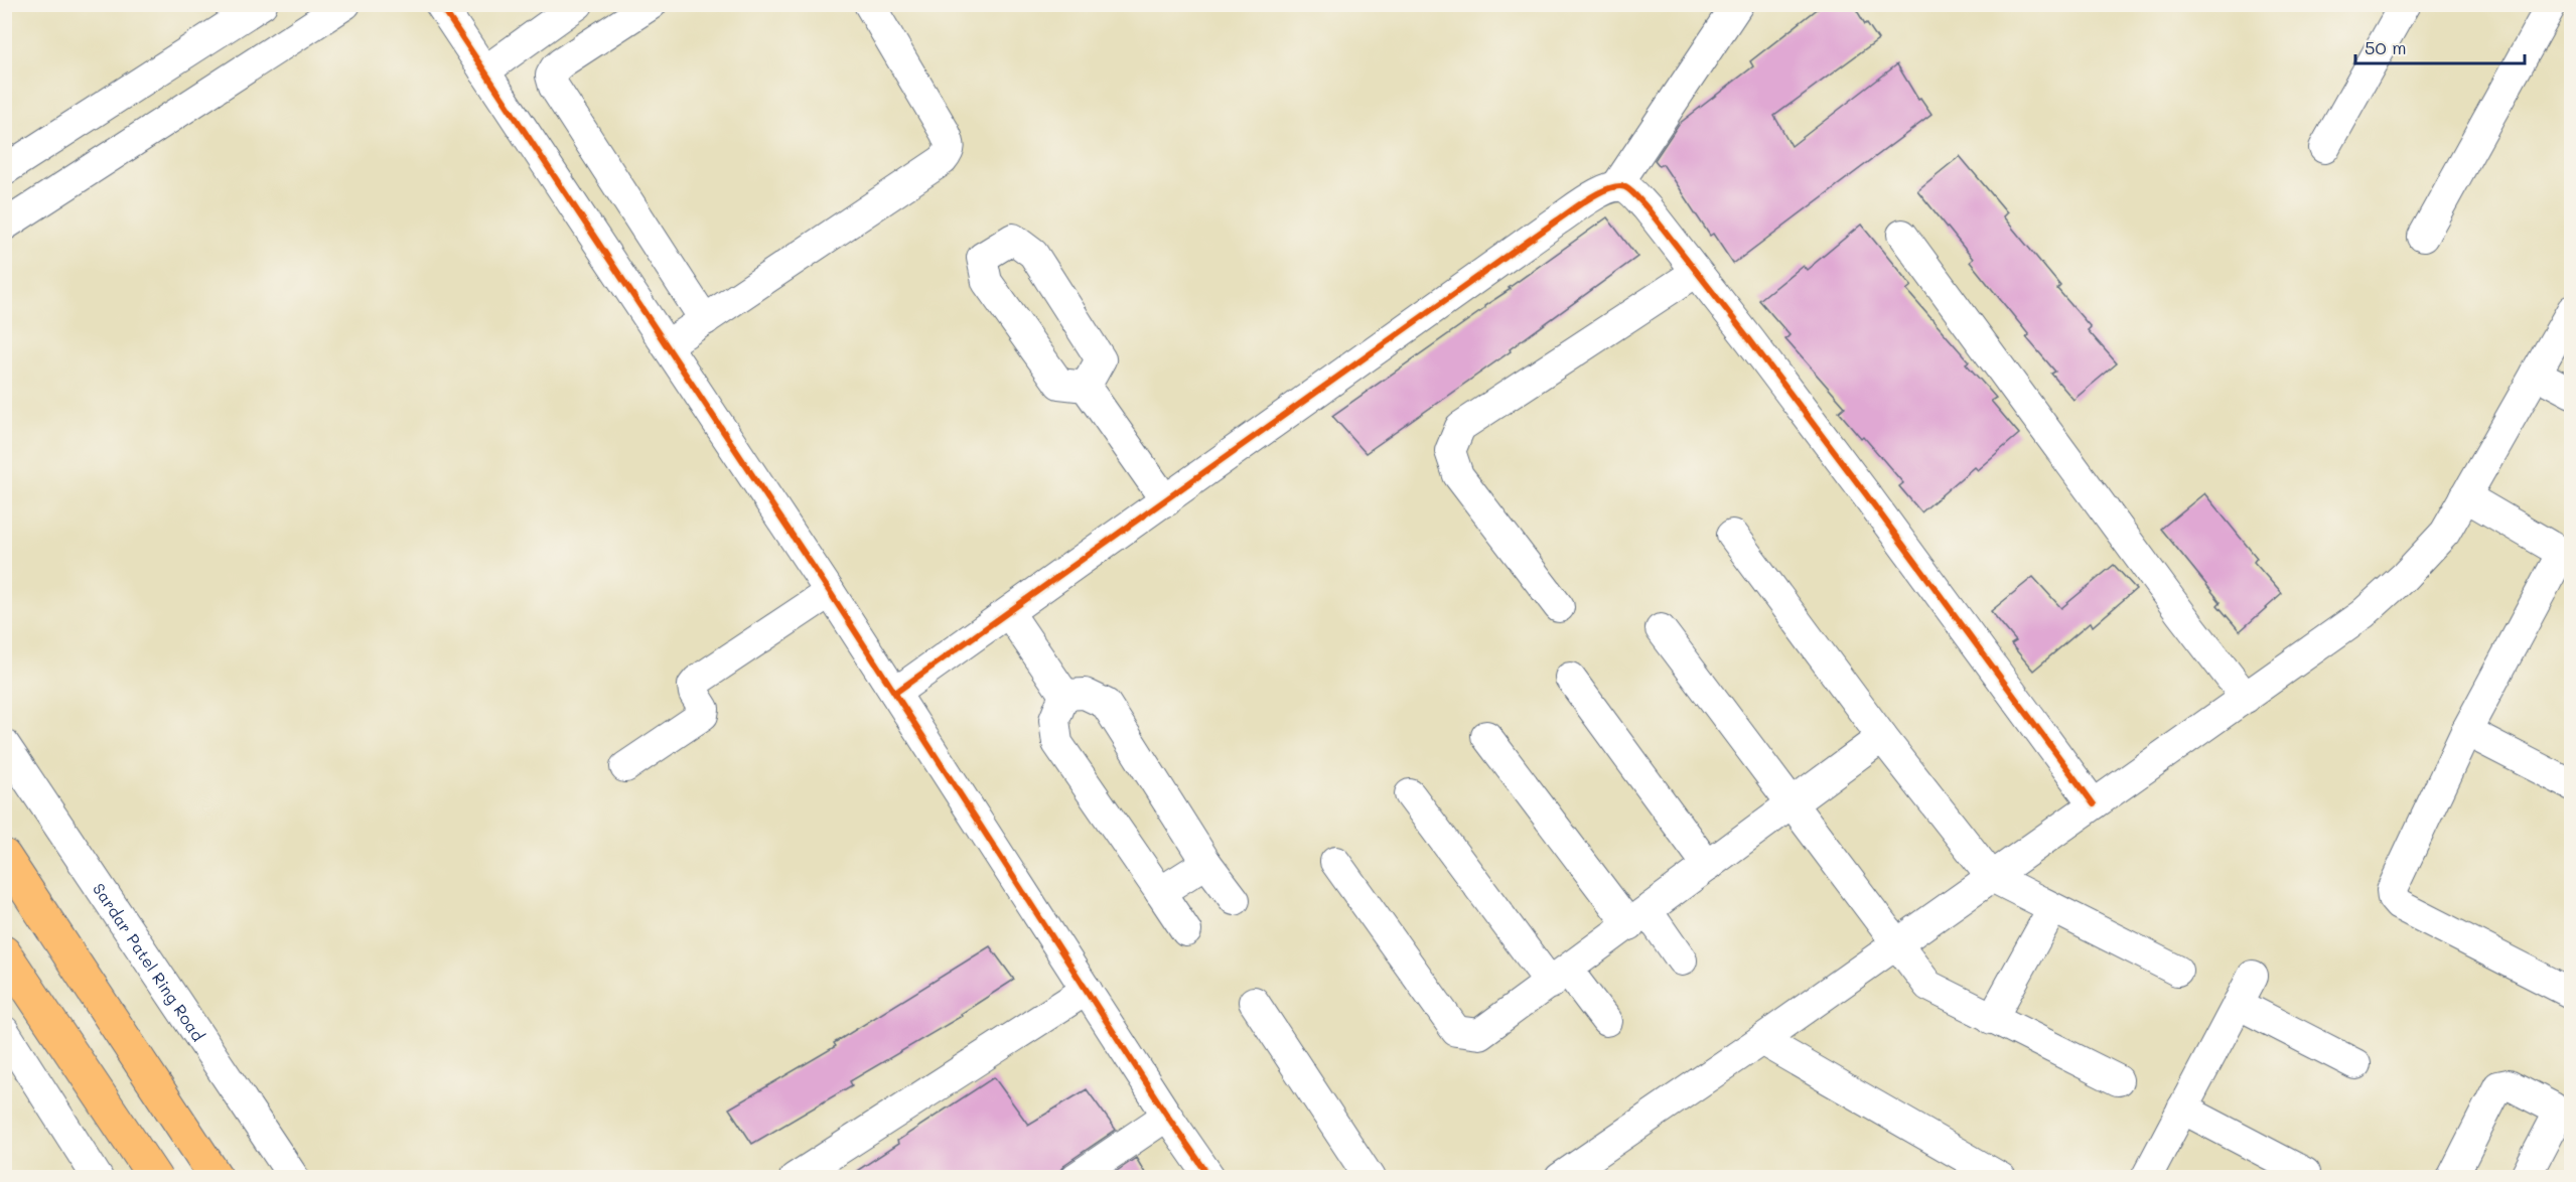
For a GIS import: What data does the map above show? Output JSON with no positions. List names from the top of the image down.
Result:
{
  "streets": {
    "street": ["Sardar Patel Ring Road"]
  },
  "scale_bar": "50 m"
}
